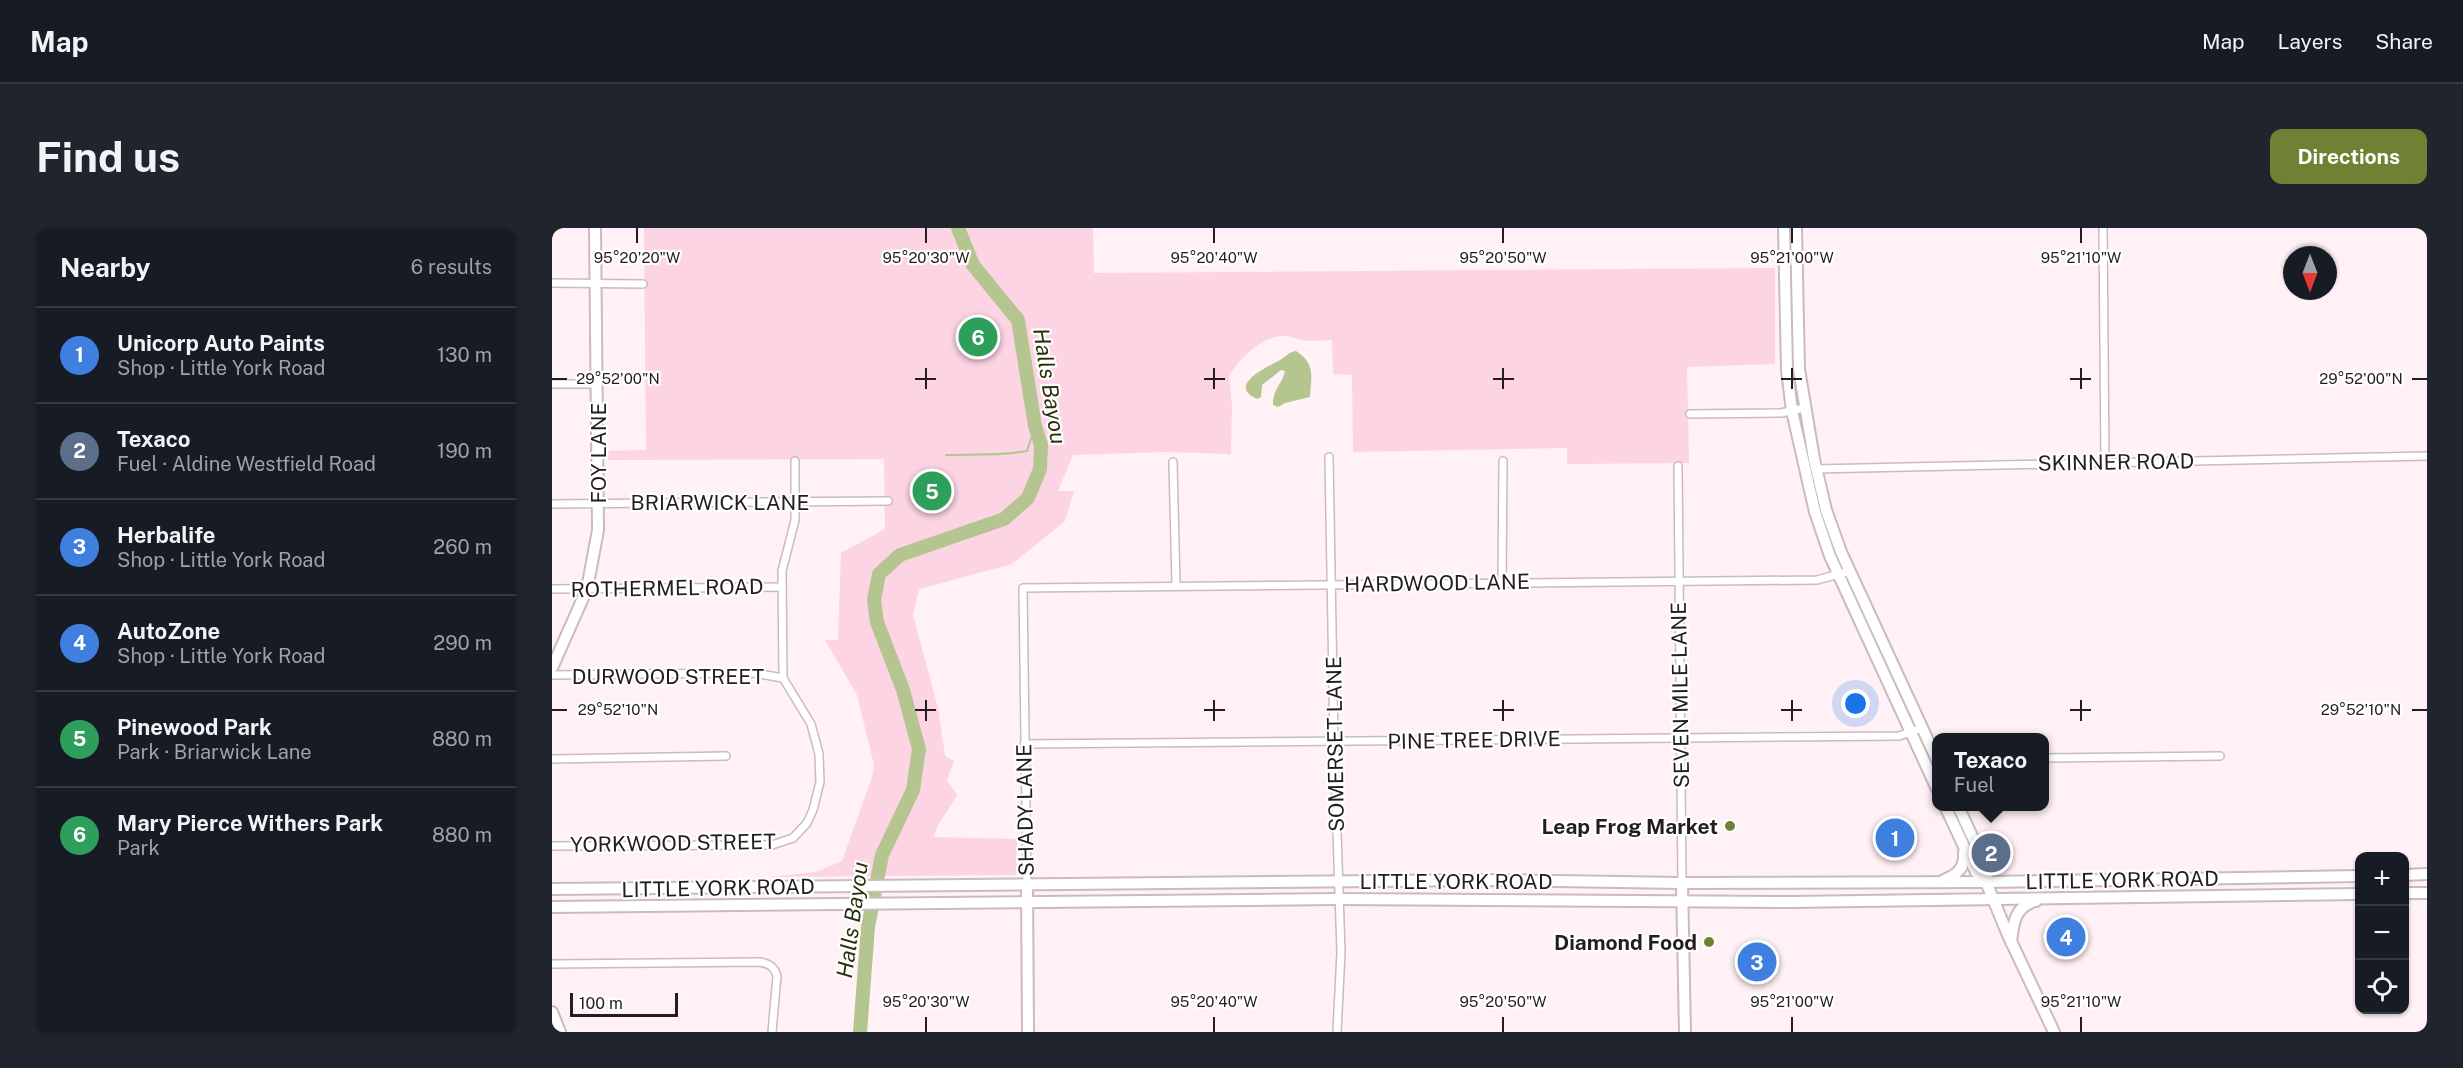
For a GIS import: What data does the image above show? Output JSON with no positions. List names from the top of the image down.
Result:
{
  "streets": {
    "main road": [
      "FOY LANE",
      "SEVEN MILE LANE",
      "SHADY LANE",
      "LITTLE YORK ROAD"
    ],
    "street": [
      "SKINNER ROAD",
      "BRIARWICK LANE",
      "HARDWOOD LANE",
      "ROTHERMEL ROAD",
      "DURWOOD STREET",
      "PINE TREE DRIVE",
      "SOMERSET LANE",
      "YORKWOOD STREET"
    ]
  },
  "crossings": [
    ["FOY LANE", "BRIARWICK LANE"],
    ["FOY LANE", "ROTHERMEL ROAD"],
    ["HARDWOOD LANE", "SEVEN MILE LANE"],
    ["HARDWOOD LANE", "SOMERSET LANE"],
    ["HARDWOOD LANE", "SHADY LANE"],
    ["DURWOOD STREET", "YORKWOOD STREET"],
    ["SEVEN MILE LANE", "PINE TREE DRIVE"],
    ["SEVEN MILE LANE", "LITTLE YORK ROAD"],
    ["PINE TREE DRIVE", "SOMERSET LANE"],
    ["PINE TREE DRIVE", "SHADY LANE"],
    ["SOMERSET LANE", "LITTLE YORK ROAD"],
    ["SHADY LANE", "LITTLE YORK ROAD"]
  ],
  "water": ["Halls Bayou"],
  "places": ["Leap Frog Market", "Diamond Food"],
  "scale_bar": "100 m",
  "north": "bottom",
  "page": {
    "header": "Map",
    "nav": ["Map", "Layers", "Share"],
    "buttons": "Directions",
    "title": "Find us",
    "heading": ["Nearby", "6 results"],
    "list": [
      {
        "mark": "1",
        "name": "Unicorp Auto Paints",
        "note": "Shop · Little York Road",
        "value": "130 m"
      },
      {
        "mark": "2",
        "name": "Texaco",
        "note": "Fuel · Aldine Westfield Road",
        "value": "190 m"
      },
      {
        "mark": "3",
        "name": "Herbalife",
        "note": "Shop · Little York Road",
        "value": "260 m"
      },
      {
        "mark": "4",
        "name": "AutoZone",
        "note": "Shop · Little York Road",
        "value": "290 m"
      },
      {
        "mark": "5",
        "name": "Pinewood Park",
        "note": "Park · Briarwick Lane",
        "value": "880 m"
      },
      {
        "mark": "6",
        "name": "Mary Pierce Withers Park",
        "note": "Park",
        "value": "880 m"
      }
    ],
    "pins": [
      "6",
      "5",
      "1",
      "2",
      "4",
      "3"
    ],
    "popup": ["Texaco", "Fuel"],
    "map_buttons": ["+", "−"],
    "scale": "100 m"
  },
  "coordinates": [
    "95°20'20\"W",
    "95°20'30\"W",
    "95°20'40\"W",
    "95°20'50\"W",
    "95°21'00\"W",
    "95°21'10\"W",
    "29°52'00\"N",
    "29°52'10\"N"
  ]
}
